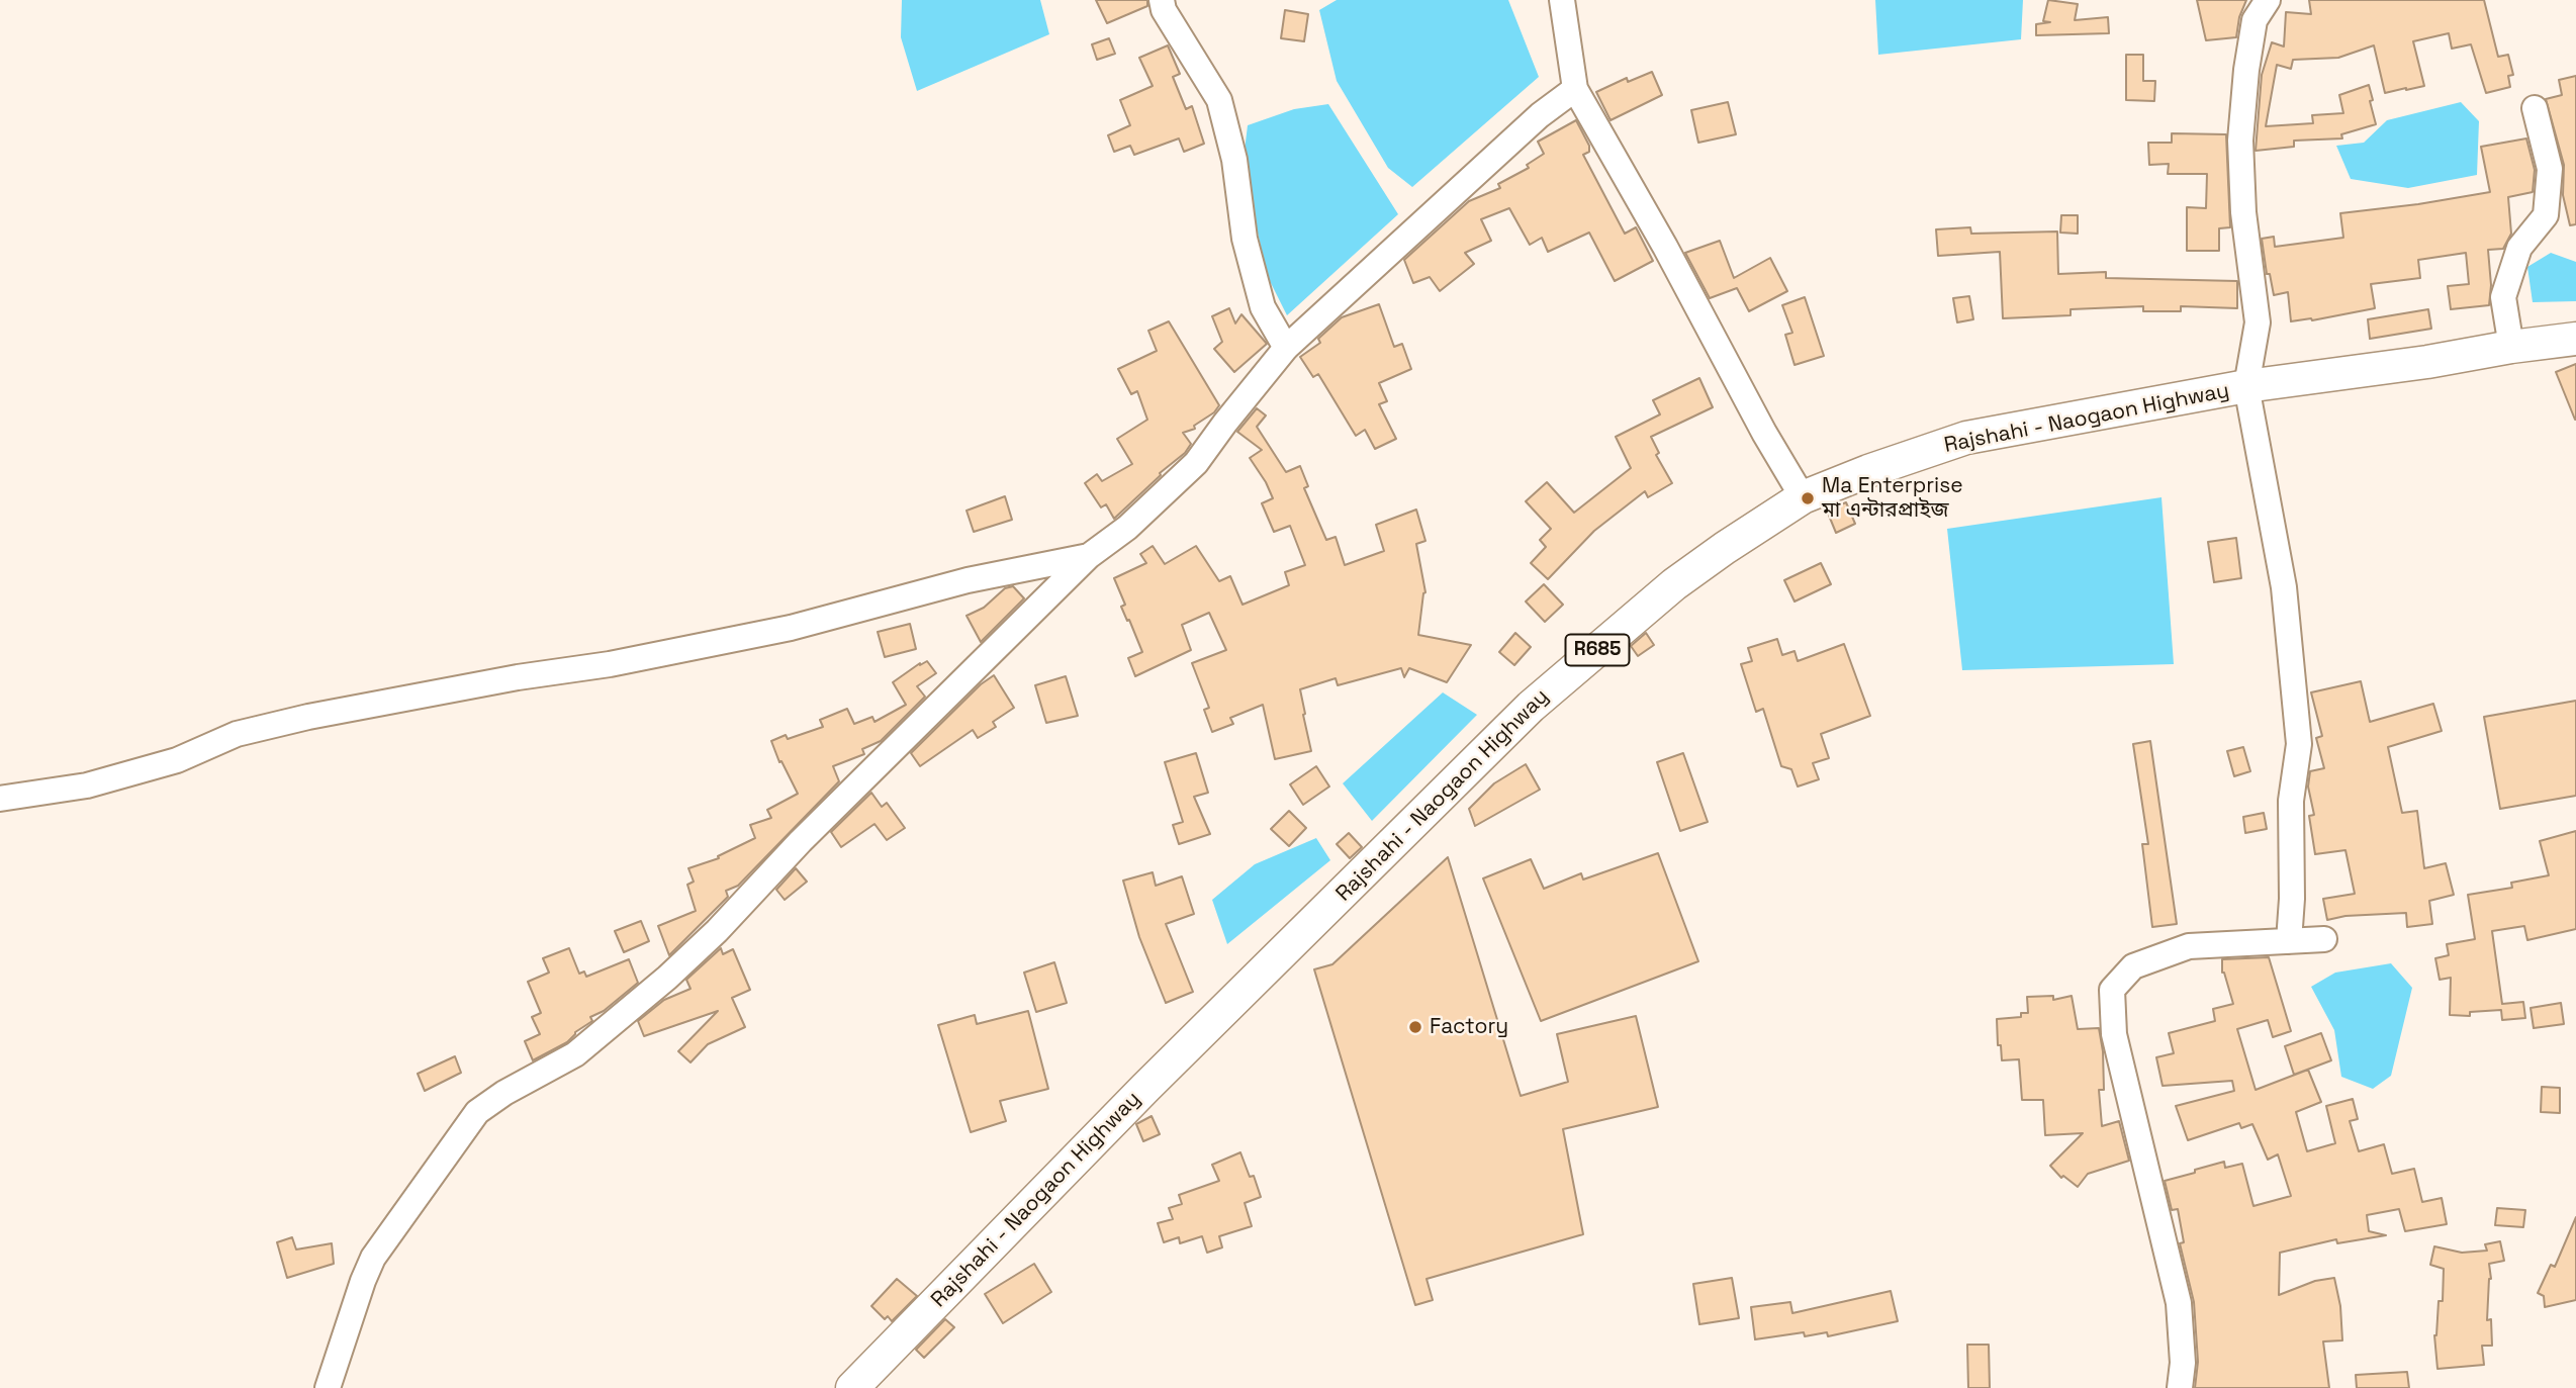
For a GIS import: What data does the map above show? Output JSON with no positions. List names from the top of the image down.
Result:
{
  "streets": {
    "main road": ["Rajshahi - Naogaon Highway", "R685"]
  },
  "places": ["Ma Enterprise মা এন্টারপ্রাইজ", "Factory"]
}
